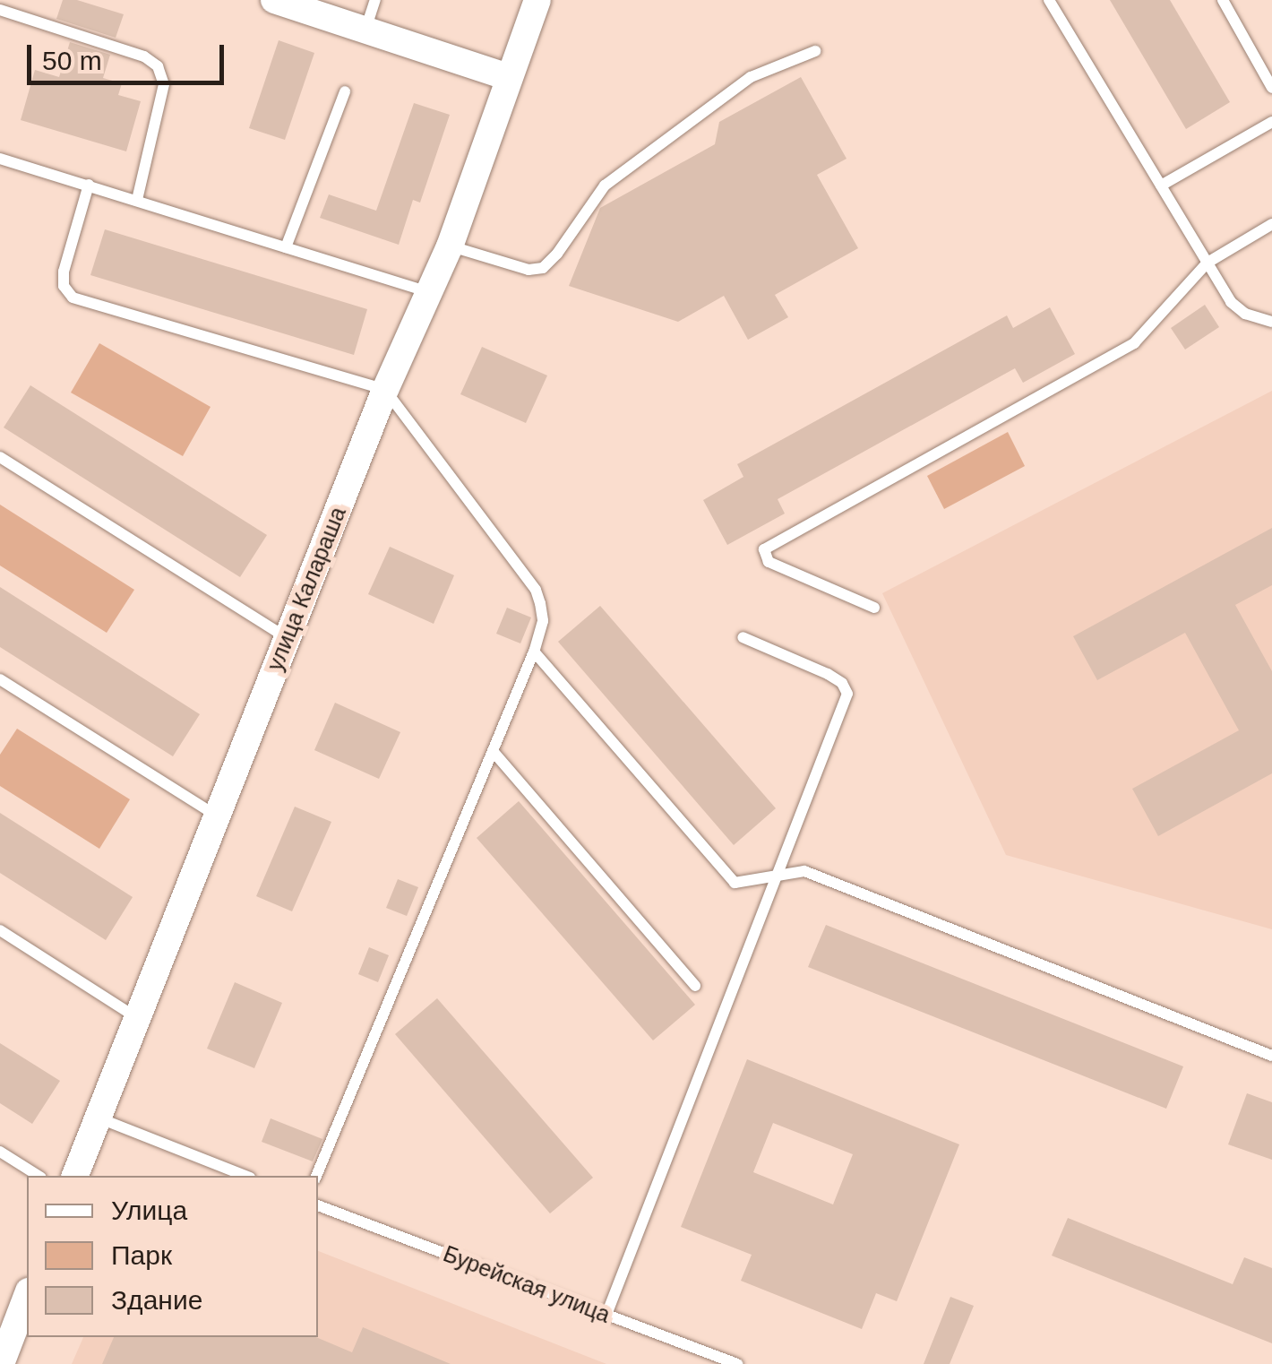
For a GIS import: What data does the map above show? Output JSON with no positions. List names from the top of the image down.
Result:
{
  "streets": {
    "street": ["улица Калараша"],
    "lane": ["Бурейская улица"]
  },
  "legend": ["Улица", "Парк", "Здание"],
  "scale_bar": "50 m"
}
